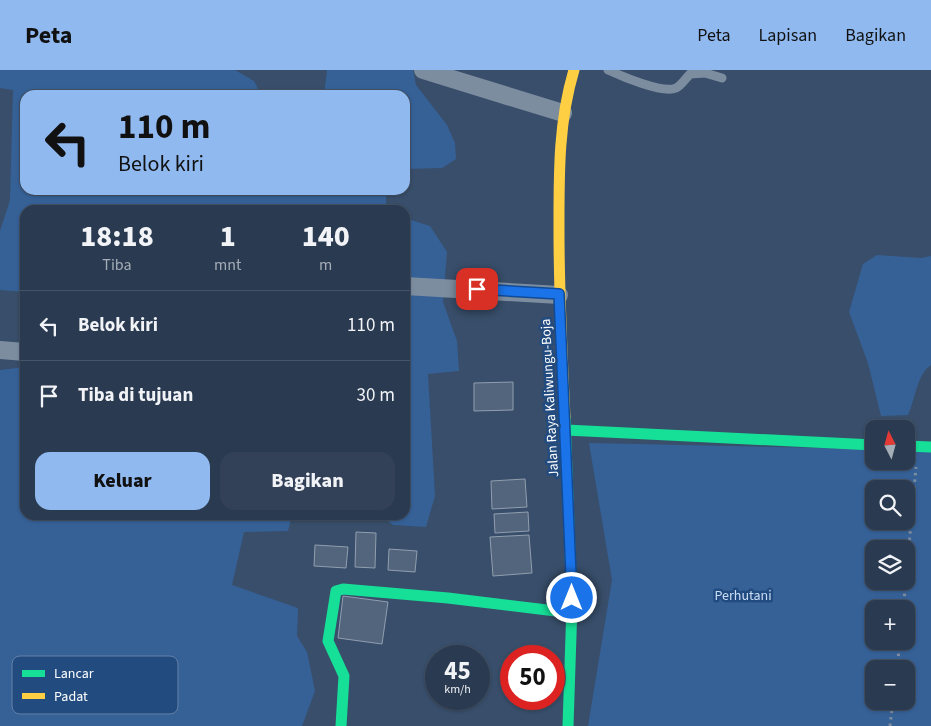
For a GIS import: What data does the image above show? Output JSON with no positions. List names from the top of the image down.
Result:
{
  "streets": {
    "street": ["Jalan Raya Kaliwungu-Boja"]
  },
  "parks": ["Perhutani"],
  "legend": ["Lancar", "Padat"],
  "north": "top",
  "page": {
    "header": "Peta",
    "nav": ["Peta", "Lapisan", "Bagikan"],
    "turn": ["110 m", "Belok kiri"],
    "eta": [
      "18:18",
      "Tiba",
      "1",
      "mnt",
      "140",
      "m"
    ],
    "list": [
      {
        "name": "Belok kiri",
        "value": "110 m"
      },
      {
        "name": "Tiba di tujuan",
        "value": "30 m"
      }
    ],
    "map_buttons": ["+", "−"],
    "buttons": ["Keluar", "Bagikan"],
    "speed": "45 km/h",
    "limit": "50"
  }
}
